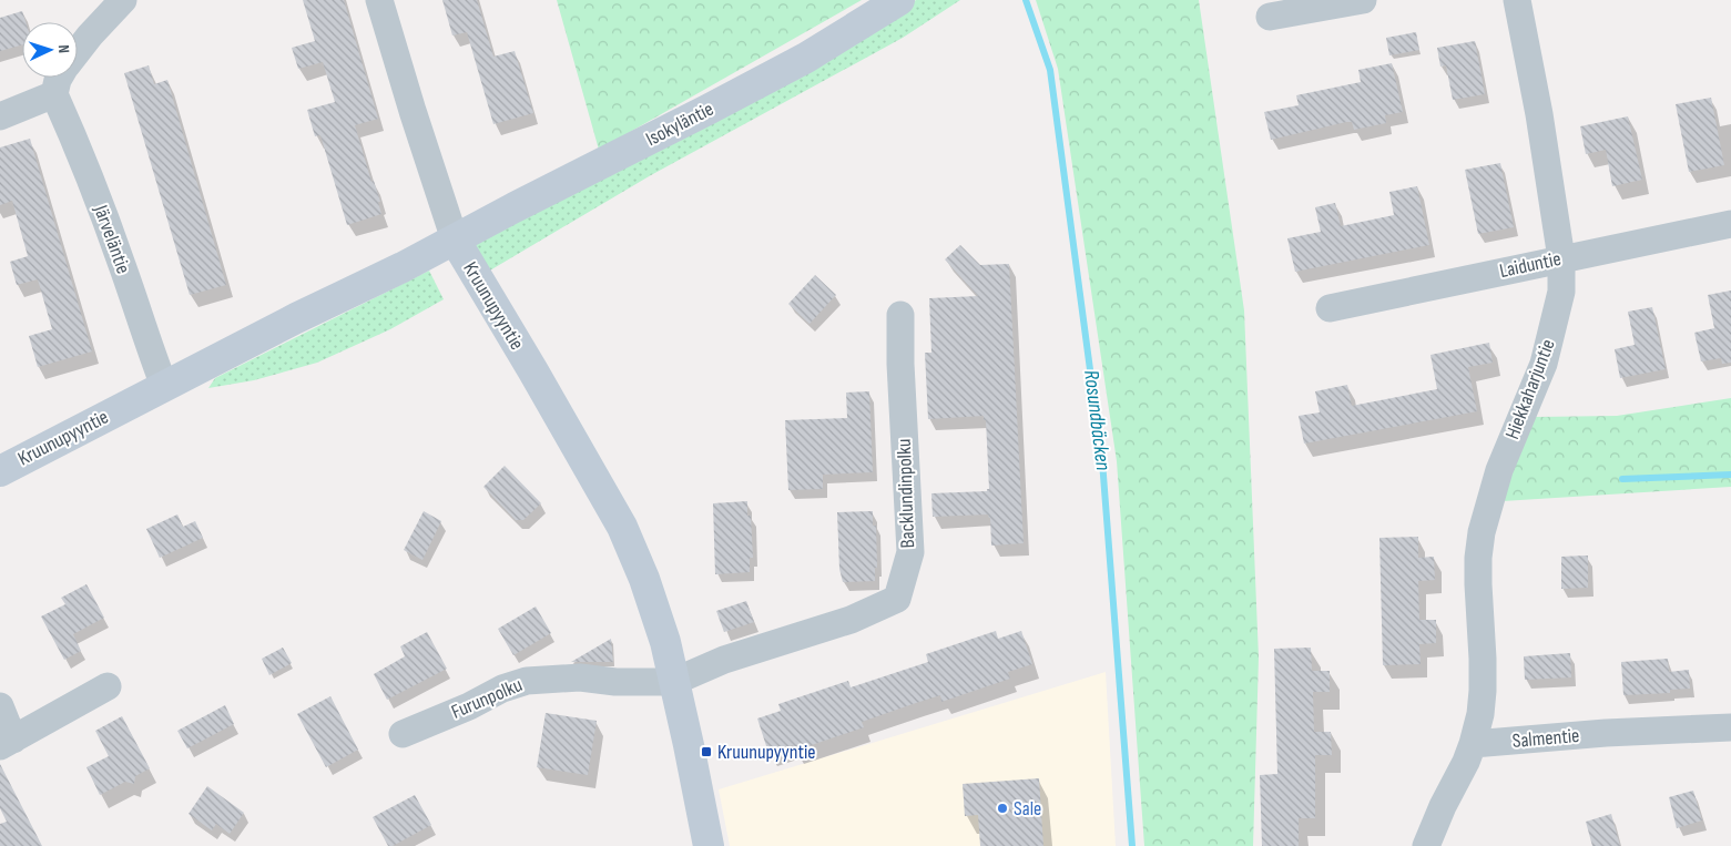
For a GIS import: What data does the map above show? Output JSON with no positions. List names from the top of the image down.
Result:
{
  "streets": {
    "street": [
      "Isokyläntie",
      "Järveläntie",
      "Laiduntie",
      "Kruunupyyntie",
      "Hiekkaharjuntie",
      "Backlundinpolku",
      "Furunpolku",
      "Salmentie"
    ]
  },
  "crossings": [
    ["Isokyläntie", "Kruunupyyntie"],
    ["Järveläntie", "Kruunupyyntie"],
    ["Laiduntie", "Hiekkaharjuntie"],
    ["Kruunupyyntie", "Backlundinpolku"],
    ["Kruunupyyntie", "Furunpolku"],
    ["Hiekkaharjuntie", "Salmentie"],
    ["Backlundinpolku", "Furunpolku"]
  ],
  "water": ["Rosundbäcken"],
  "places": {
    "transit": ["Kruunupyyntie"],
    "other": ["Sale"]
  },
  "north": "right"
}
